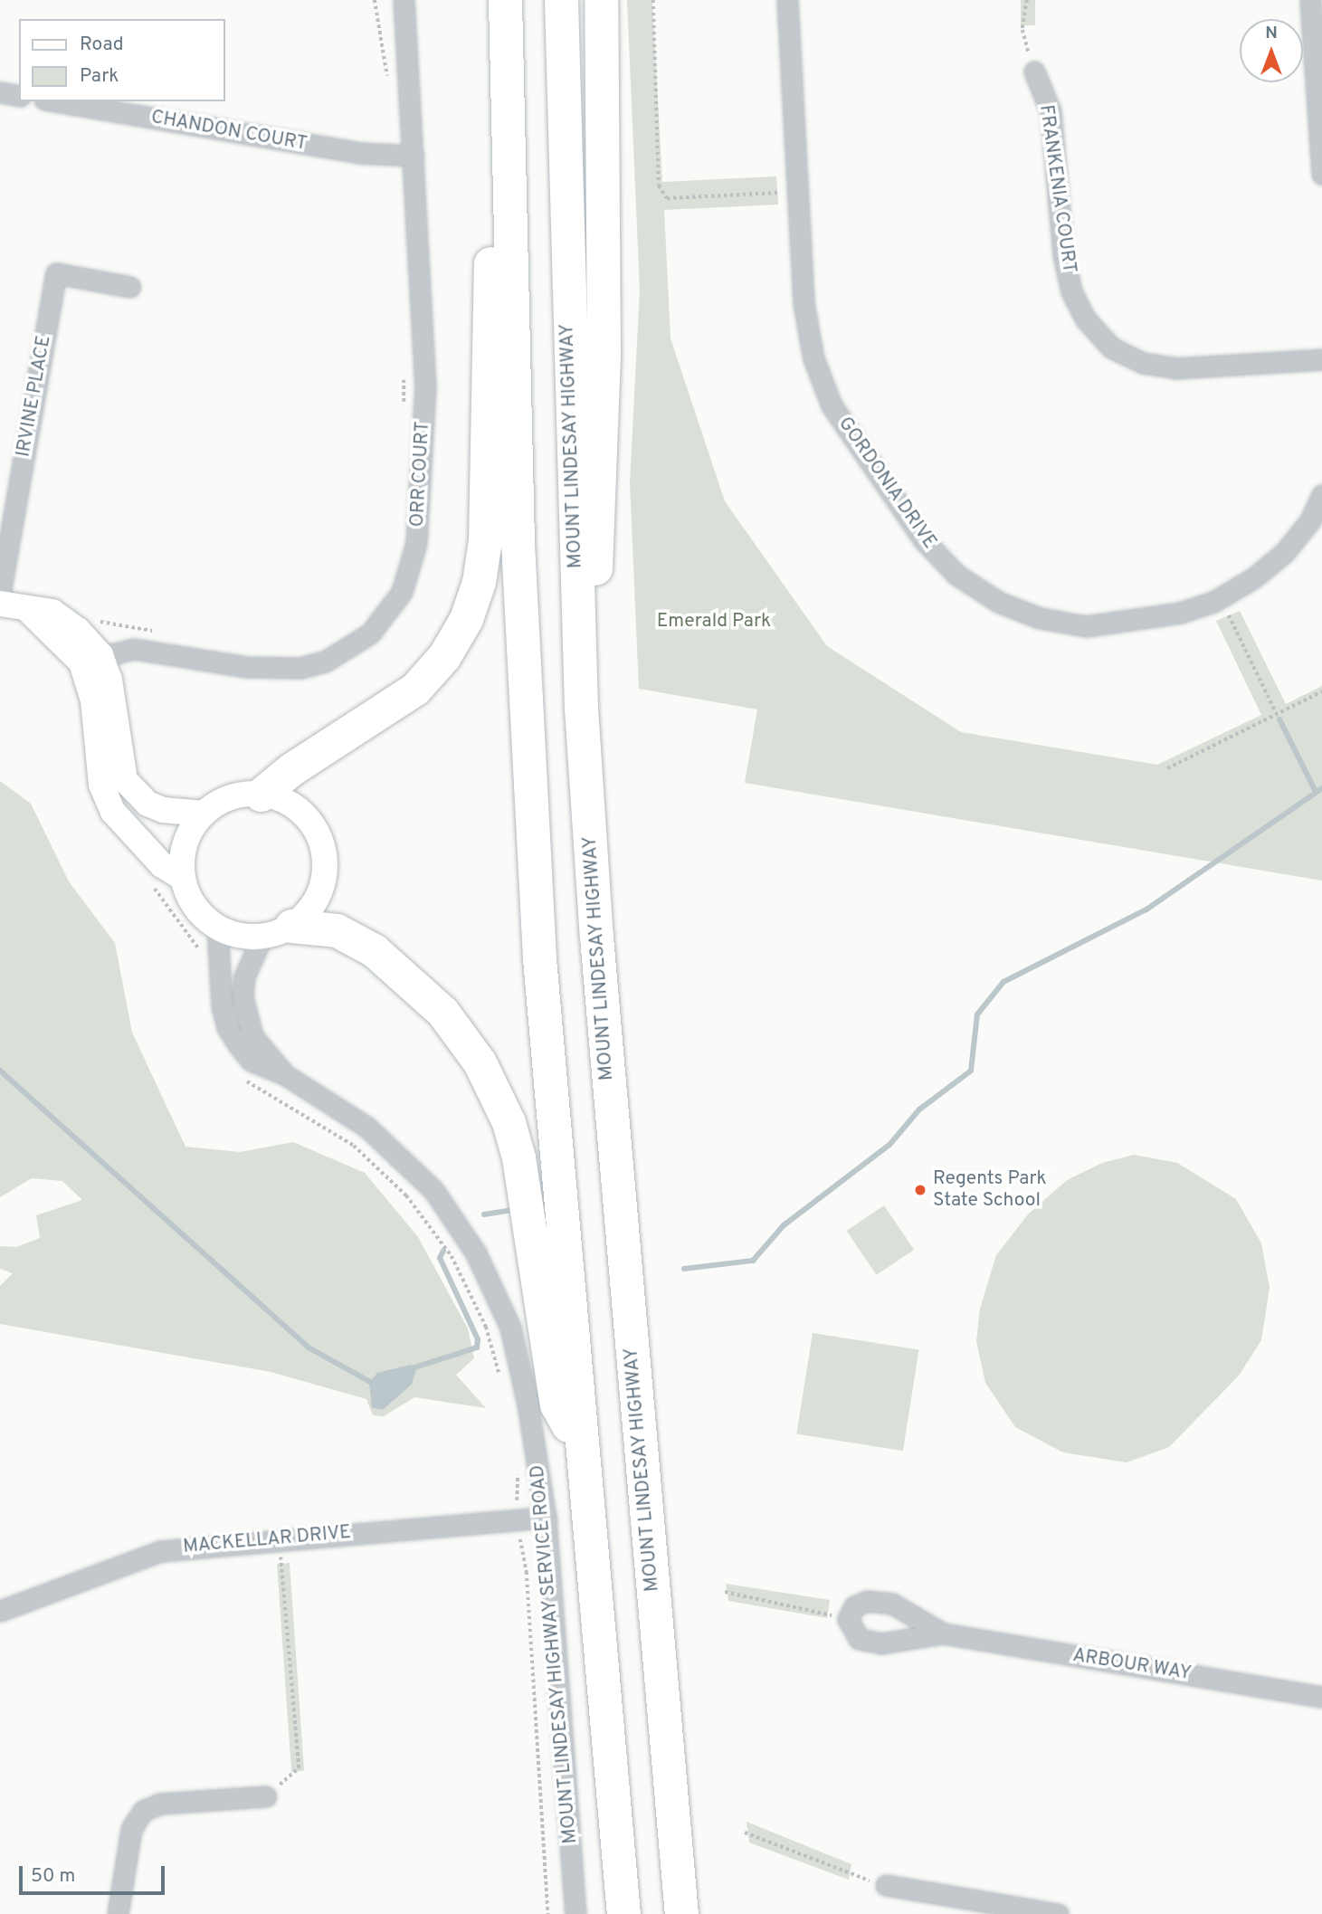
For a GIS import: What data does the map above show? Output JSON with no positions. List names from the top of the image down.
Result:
{
  "streets": {
    "highway": ["MOUNT LINDESAY HIGHWAY"],
    "street": [
      "CHANDON COURT",
      "FRANKENIA COURT",
      "IRVINE PLACE",
      "ORR COURT",
      "GORDONIA DRIVE",
      "MACKELLAR DRIVE",
      "MOUNT LINDESAY HIGHWAY SERVICE ROAD",
      "ARBOUR WAY"
    ]
  },
  "crossings": [
    ["CHANDON COURT", "ORR COURT"],
    ["MACKELLAR DRIVE", "MOUNT LINDESAY HIGHWAY SERVICE ROAD"]
  ],
  "parks": ["Emerald Park"],
  "places": ["Regents Park State School"],
  "legend": ["Road", "Park"],
  "scale_bar": "50 m",
  "north": "top"
}
